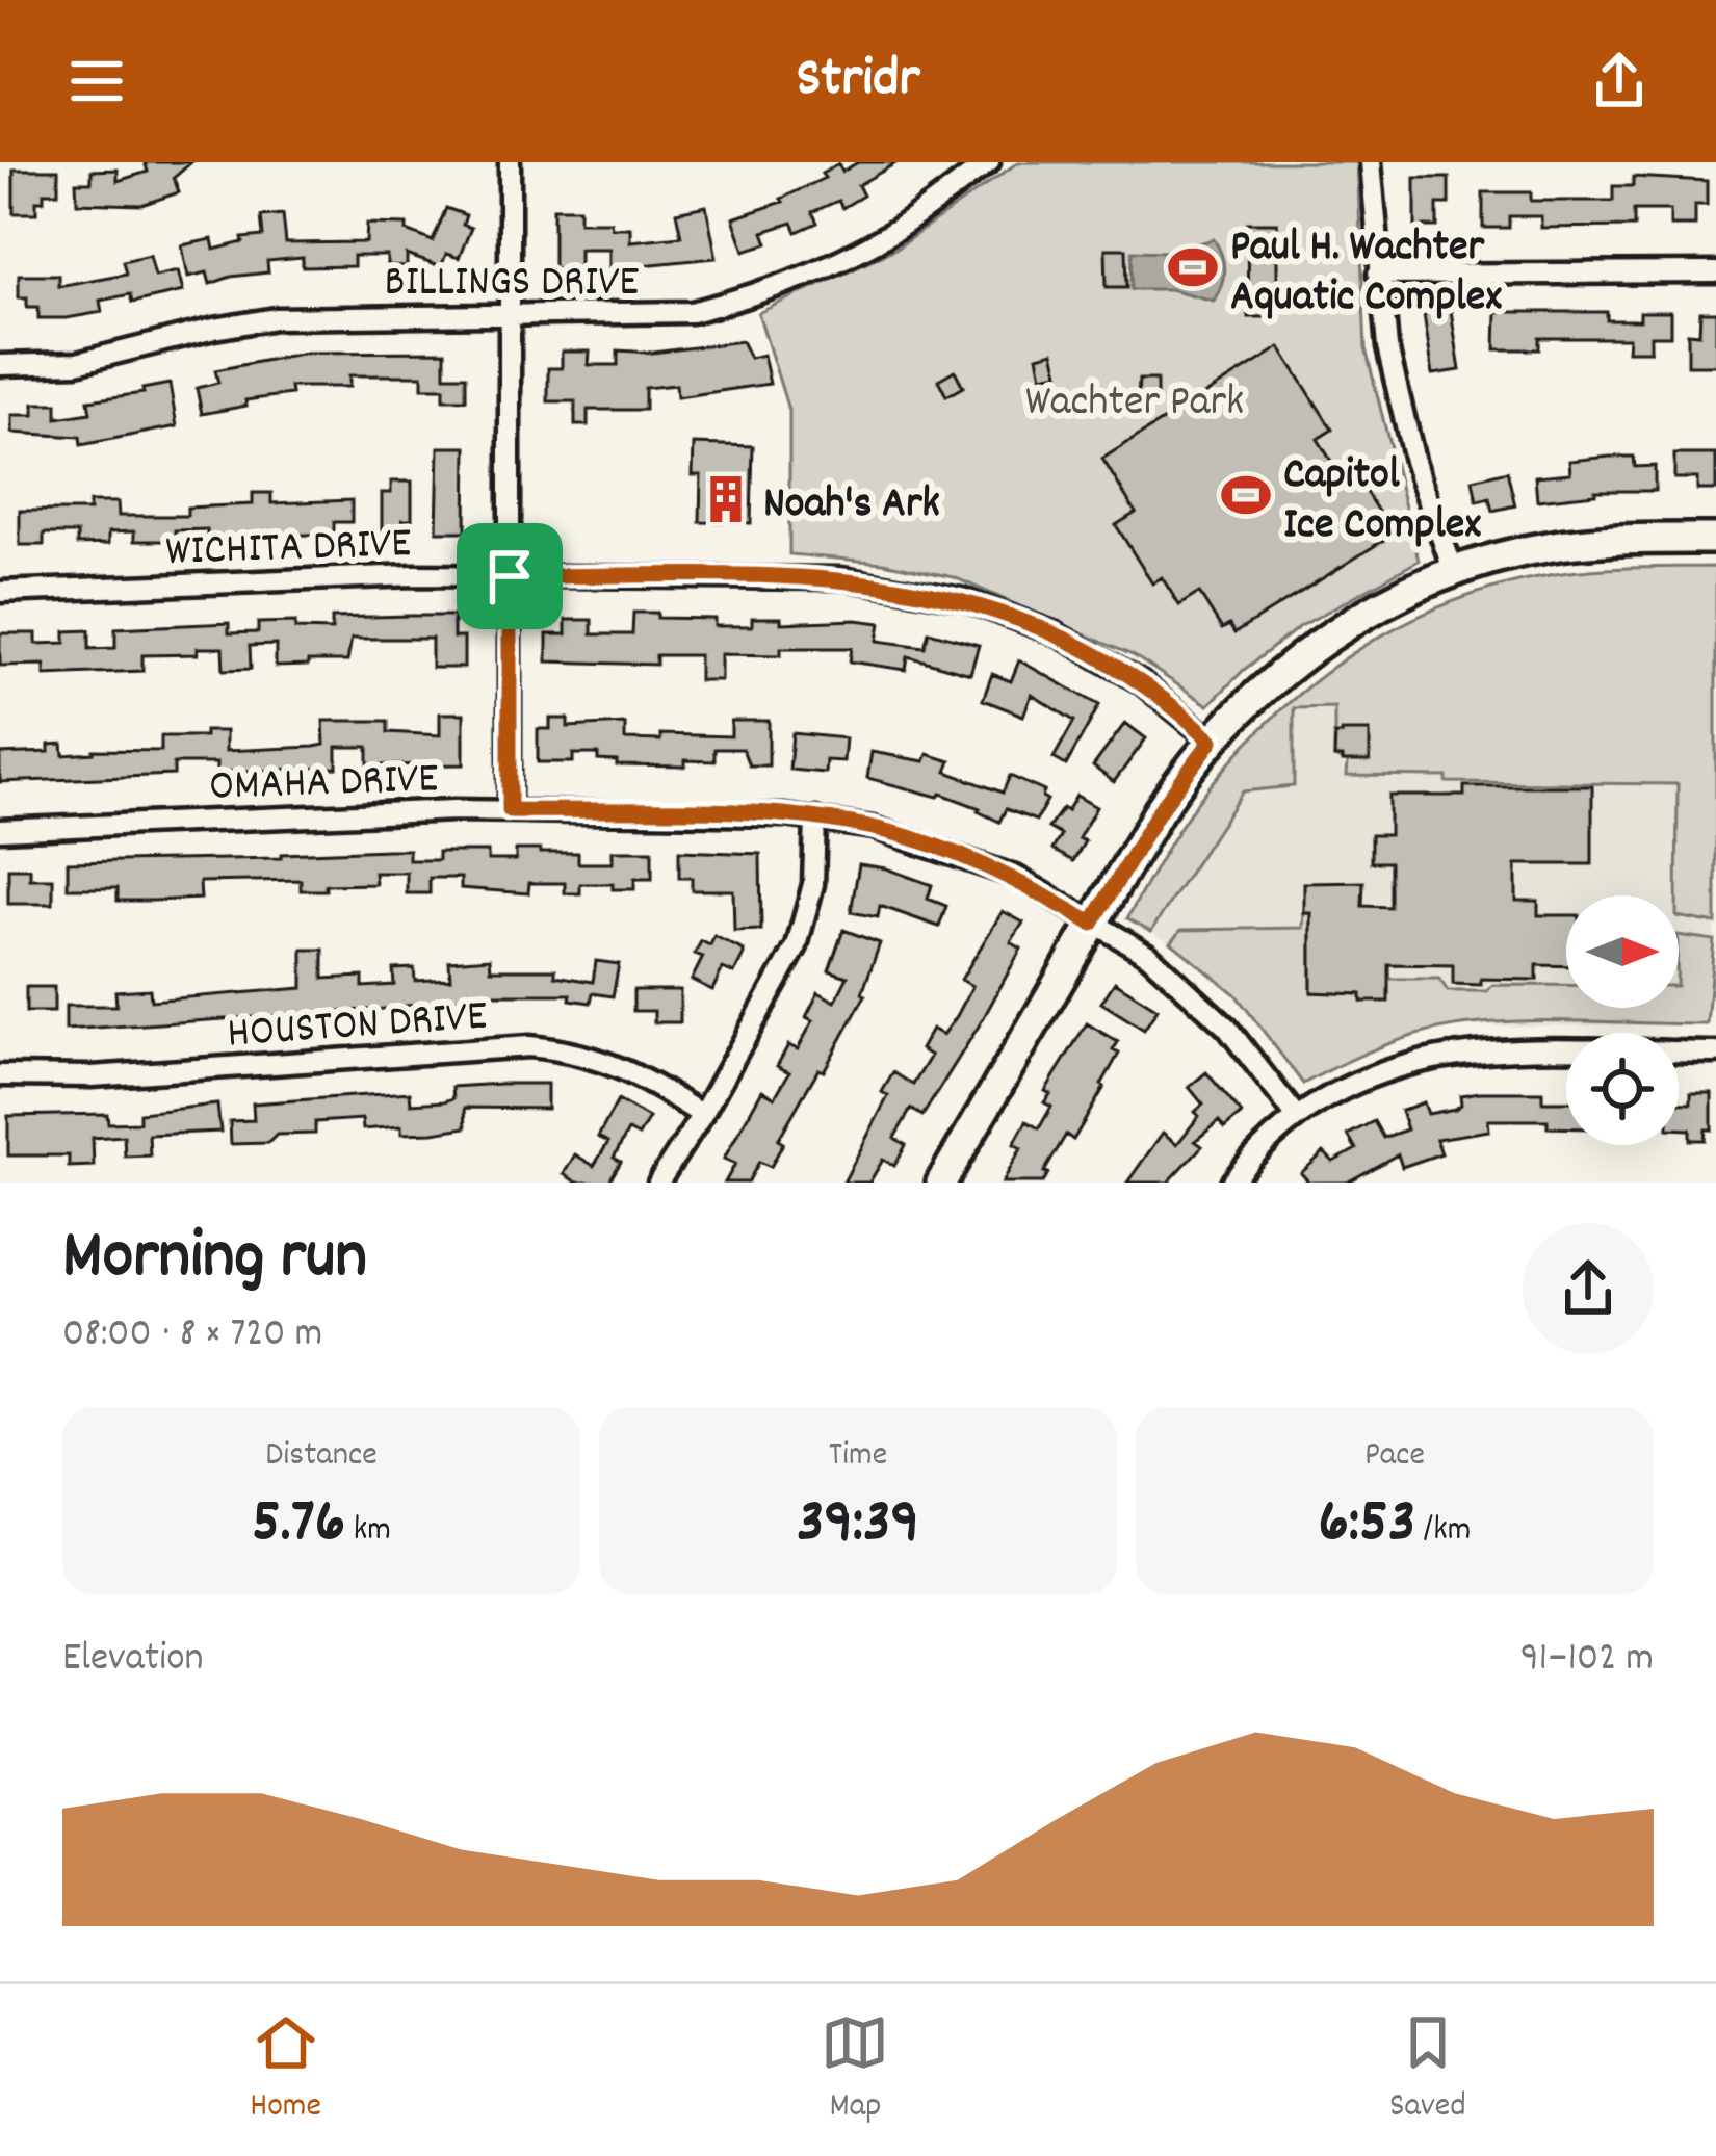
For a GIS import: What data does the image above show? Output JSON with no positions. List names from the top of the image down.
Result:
{
  "streets": {
    "street": [
      "BILLINGS DRIVE",
      "WICHITA DRIVE",
      "OMAHA DRIVE",
      "HOUSTON DRIVE"
    ]
  },
  "parks": ["Wachter Park"],
  "places": {
    "sports": ["Paul H. Wachter Aquatic Complex", "Capitol Ice Complex"],
    "building": ["Noah's Ark"]
  },
  "north": "right",
  "page": {
    "header": "Stridr",
    "heading": ["Morning run", "08:00 · 8 × 720 m"],
    "stats": [
      ["Distance", "5.76 km"],
      ["Time", "39:39"],
      ["Pace", "6:53 /km"]
    ],
    "chart": ["Elevation", "91–102 m"],
    "tabs": ["Home", "Map", "Saved"]
  }
}
